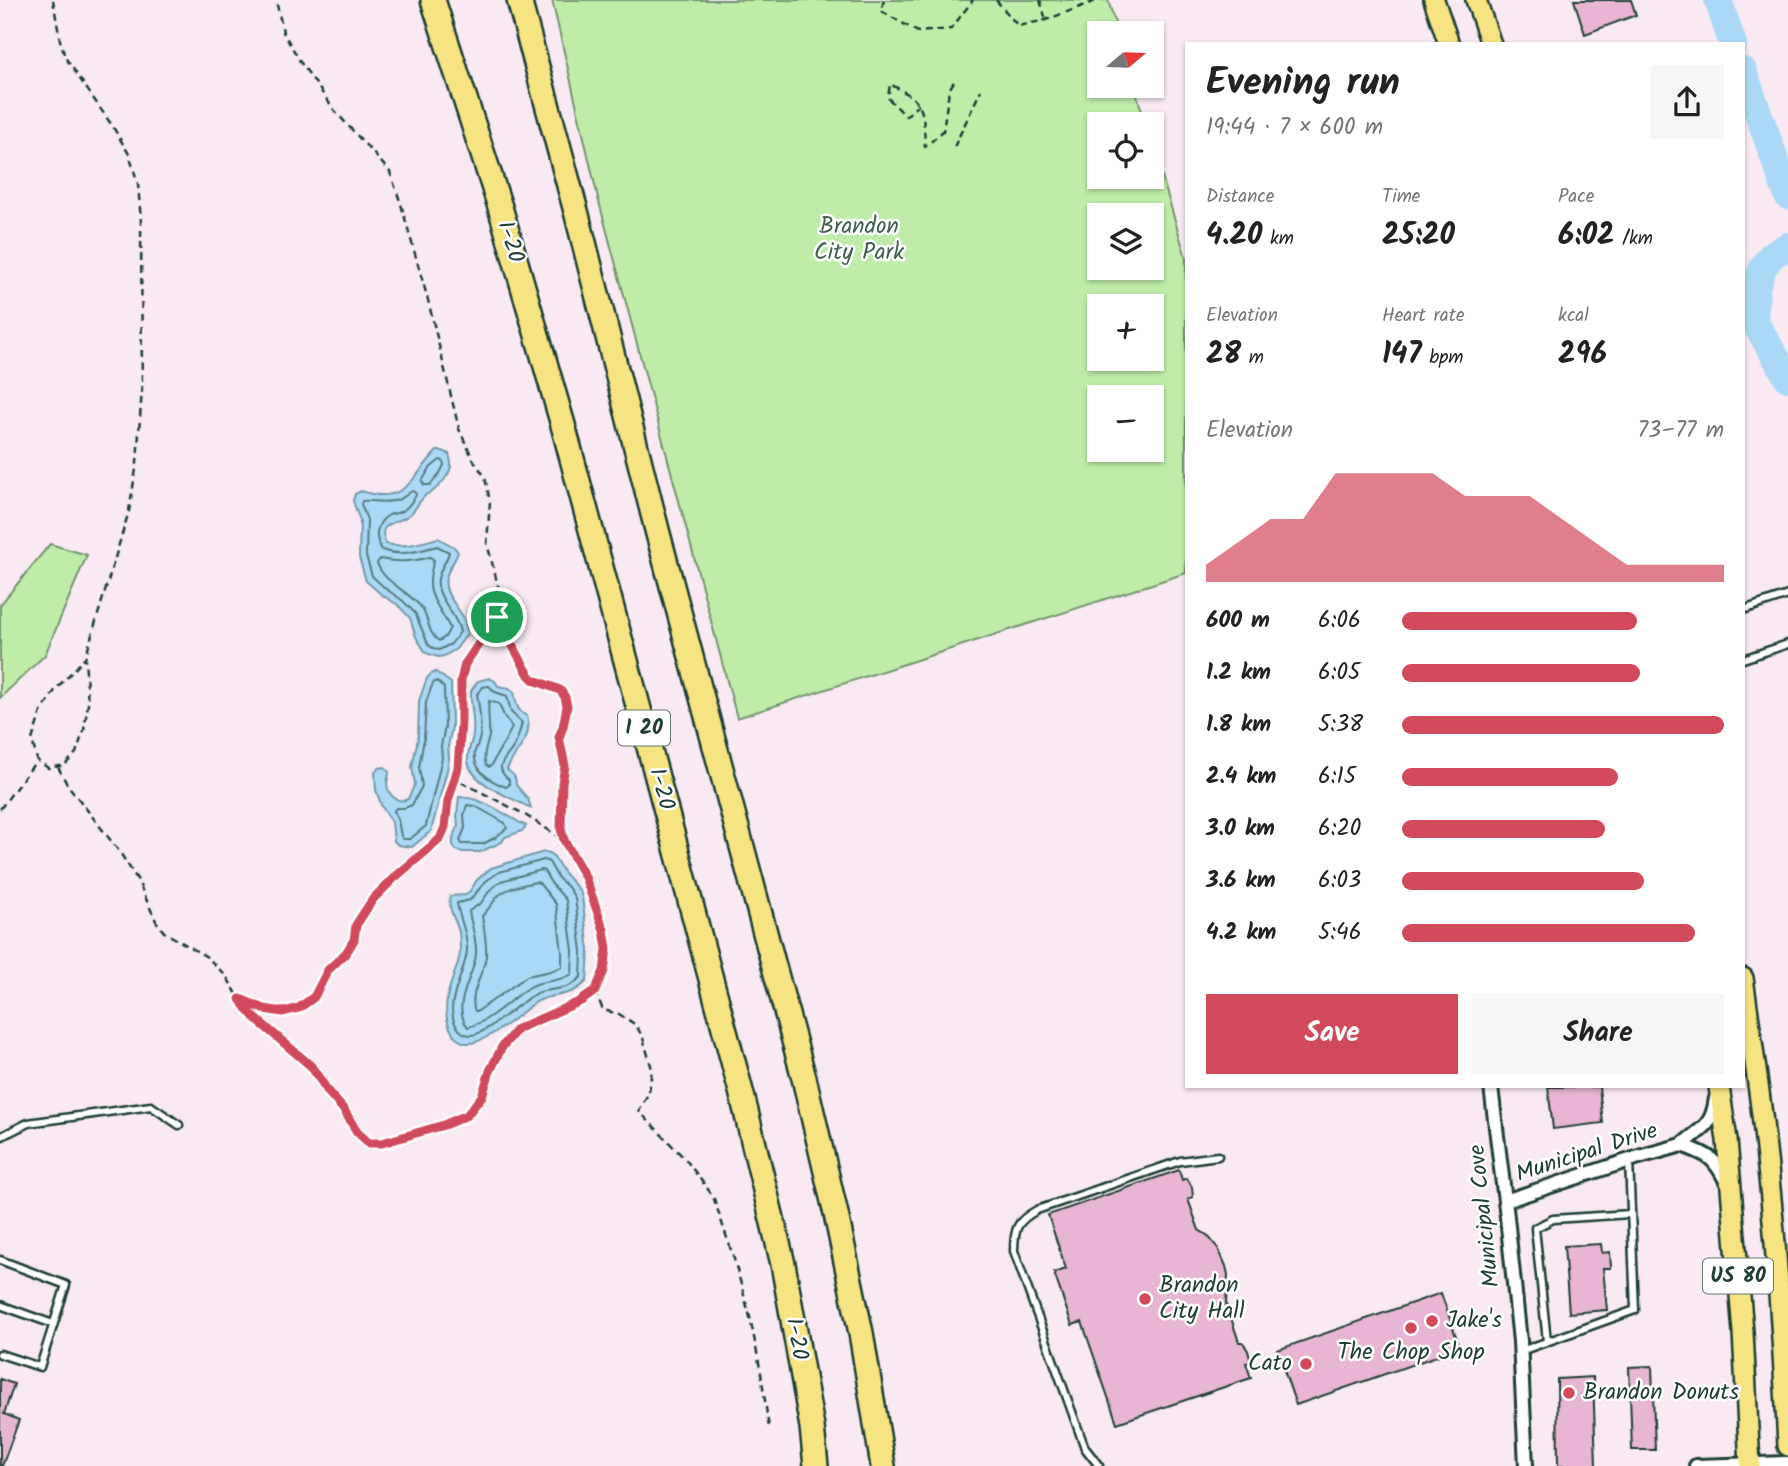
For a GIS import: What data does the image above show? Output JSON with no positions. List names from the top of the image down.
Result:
{
  "streets": {
    "highway": ["I-20", "I 20"],
    "main road": ["US 80"],
    "street": ["Municipal Drive", "Municipal Cove"]
  },
  "crossings": [
    ["Municipal Drive", "Municipal Cove"],
    ["Municipal Drive", "US 80"]
  ],
  "parks": ["Brandon City Park"],
  "places": [
    "Brandon City Hall",
    "Jake's",
    "The Chop Shop",
    "Cato",
    "Brandon Donuts"
  ],
  "north": "right",
  "page": {
    "map_buttons": ["+", "−"],
    "heading": ["Evening run", "19:44 · 7 × 600 m"],
    "stats": [
      ["Distance", "4.20 km"],
      ["Time", "25:20"],
      ["Pace", "6:02 /km"],
      ["Elevation", "28 m"],
      ["Heart rate", "147 bpm"],
      ["kcal", "296"]
    ],
    "chart": ["Elevation", "73–77 m"],
    "list": [
      {
        "name": "600 m",
        "note": "6:06"
      },
      {
        "name": "1.2 km",
        "note": "6:05"
      },
      {
        "name": "1.8 km",
        "note": "5:38"
      },
      {
        "name": "2.4 km",
        "note": "6:15"
      },
      {
        "name": "3.0 km",
        "note": "6:20"
      },
      {
        "name": "3.6 km",
        "note": "6:03"
      },
      {
        "name": "4.2 km",
        "note": "5:46"
      }
    ],
    "buttons": ["Save", "Share"]
  }
}
